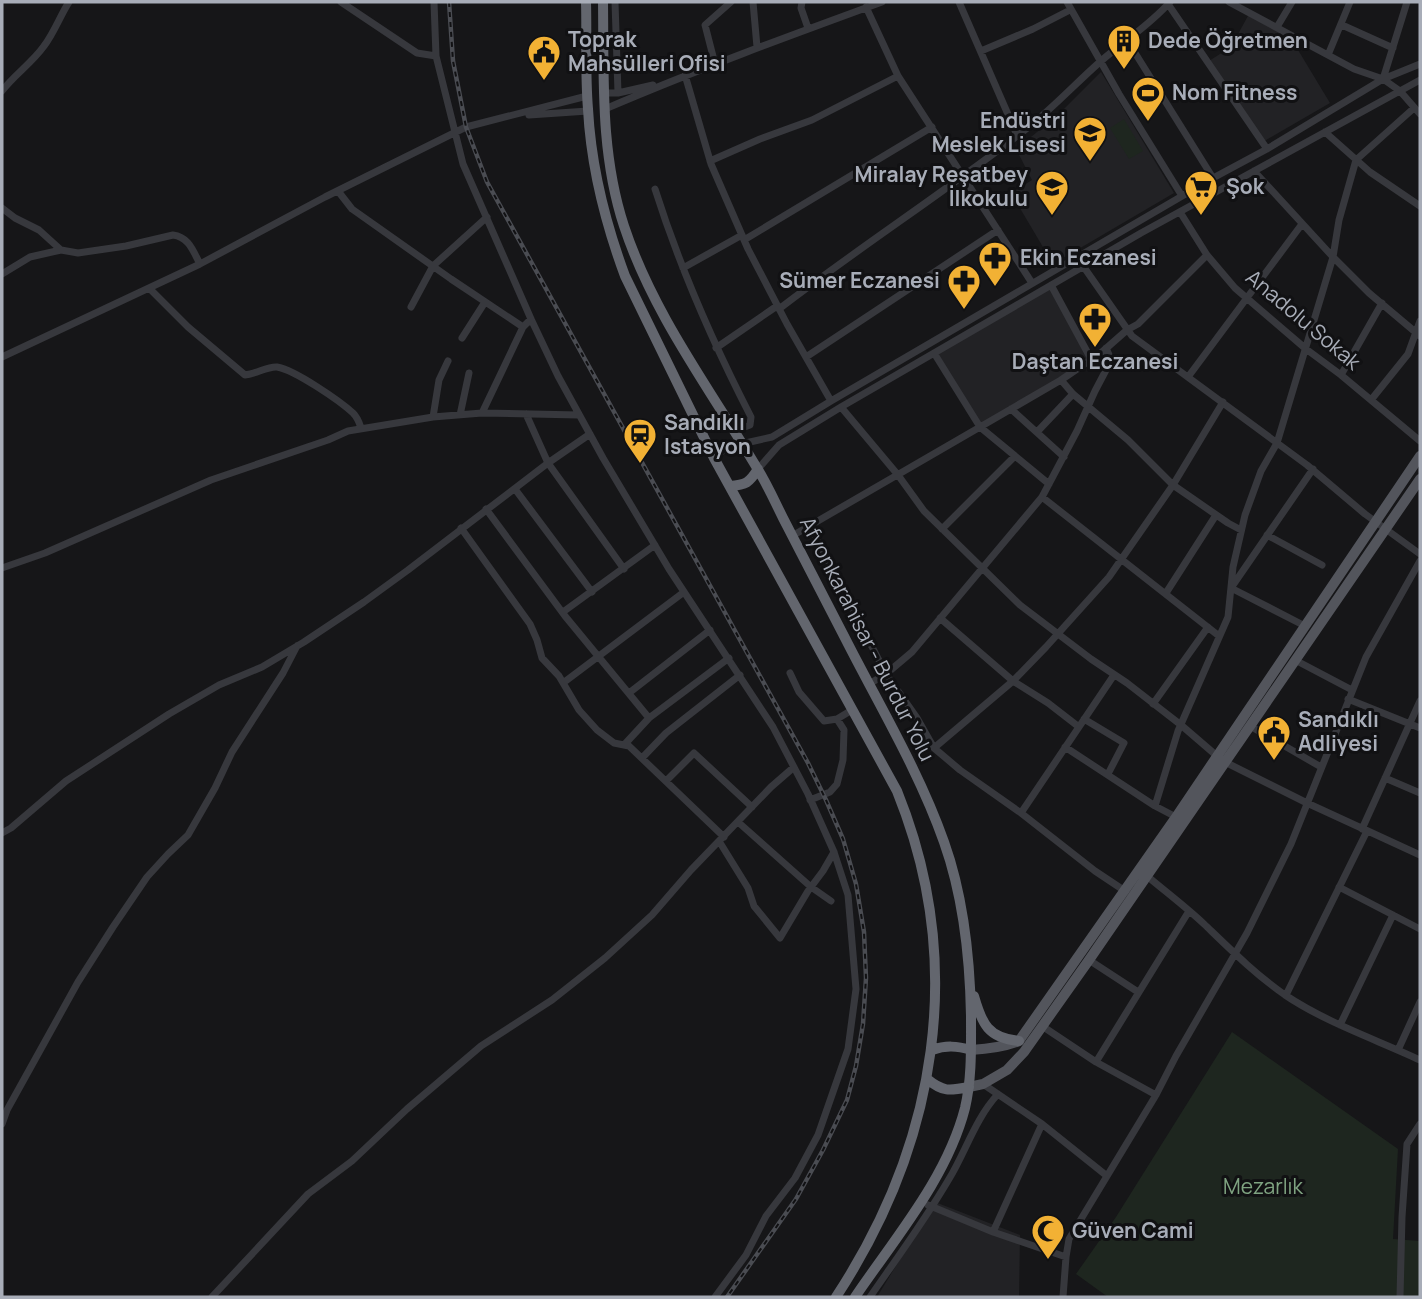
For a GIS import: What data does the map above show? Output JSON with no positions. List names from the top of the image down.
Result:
{
  "streets": {
    "highway": ["Afyonkarahisar - Burdur Yolu"],
    "street": ["Anadolu Sokak"]
  },
  "parks": ["Mezarlık"],
  "places": {
    "building": ["Dede Öğretmen"],
    "public building": ["Toprak Mahsülleri Ofisi", "Sandıklı Adliyesi"],
    "sports": ["Nom Fitness"],
    "school or university": ["Endüstri Meslek Lisesi", "Miralay Reşatbey İlkokulu"],
    "supermarket": ["Şok"],
    "pharmacy": ["Ekin Eczanesi", "Sümer Eczanesi", "Daştan Eczanesi"],
    "station": ["Sandıklı Istasyon"],
    "mosque": ["Güven Cami"]
  }
}
